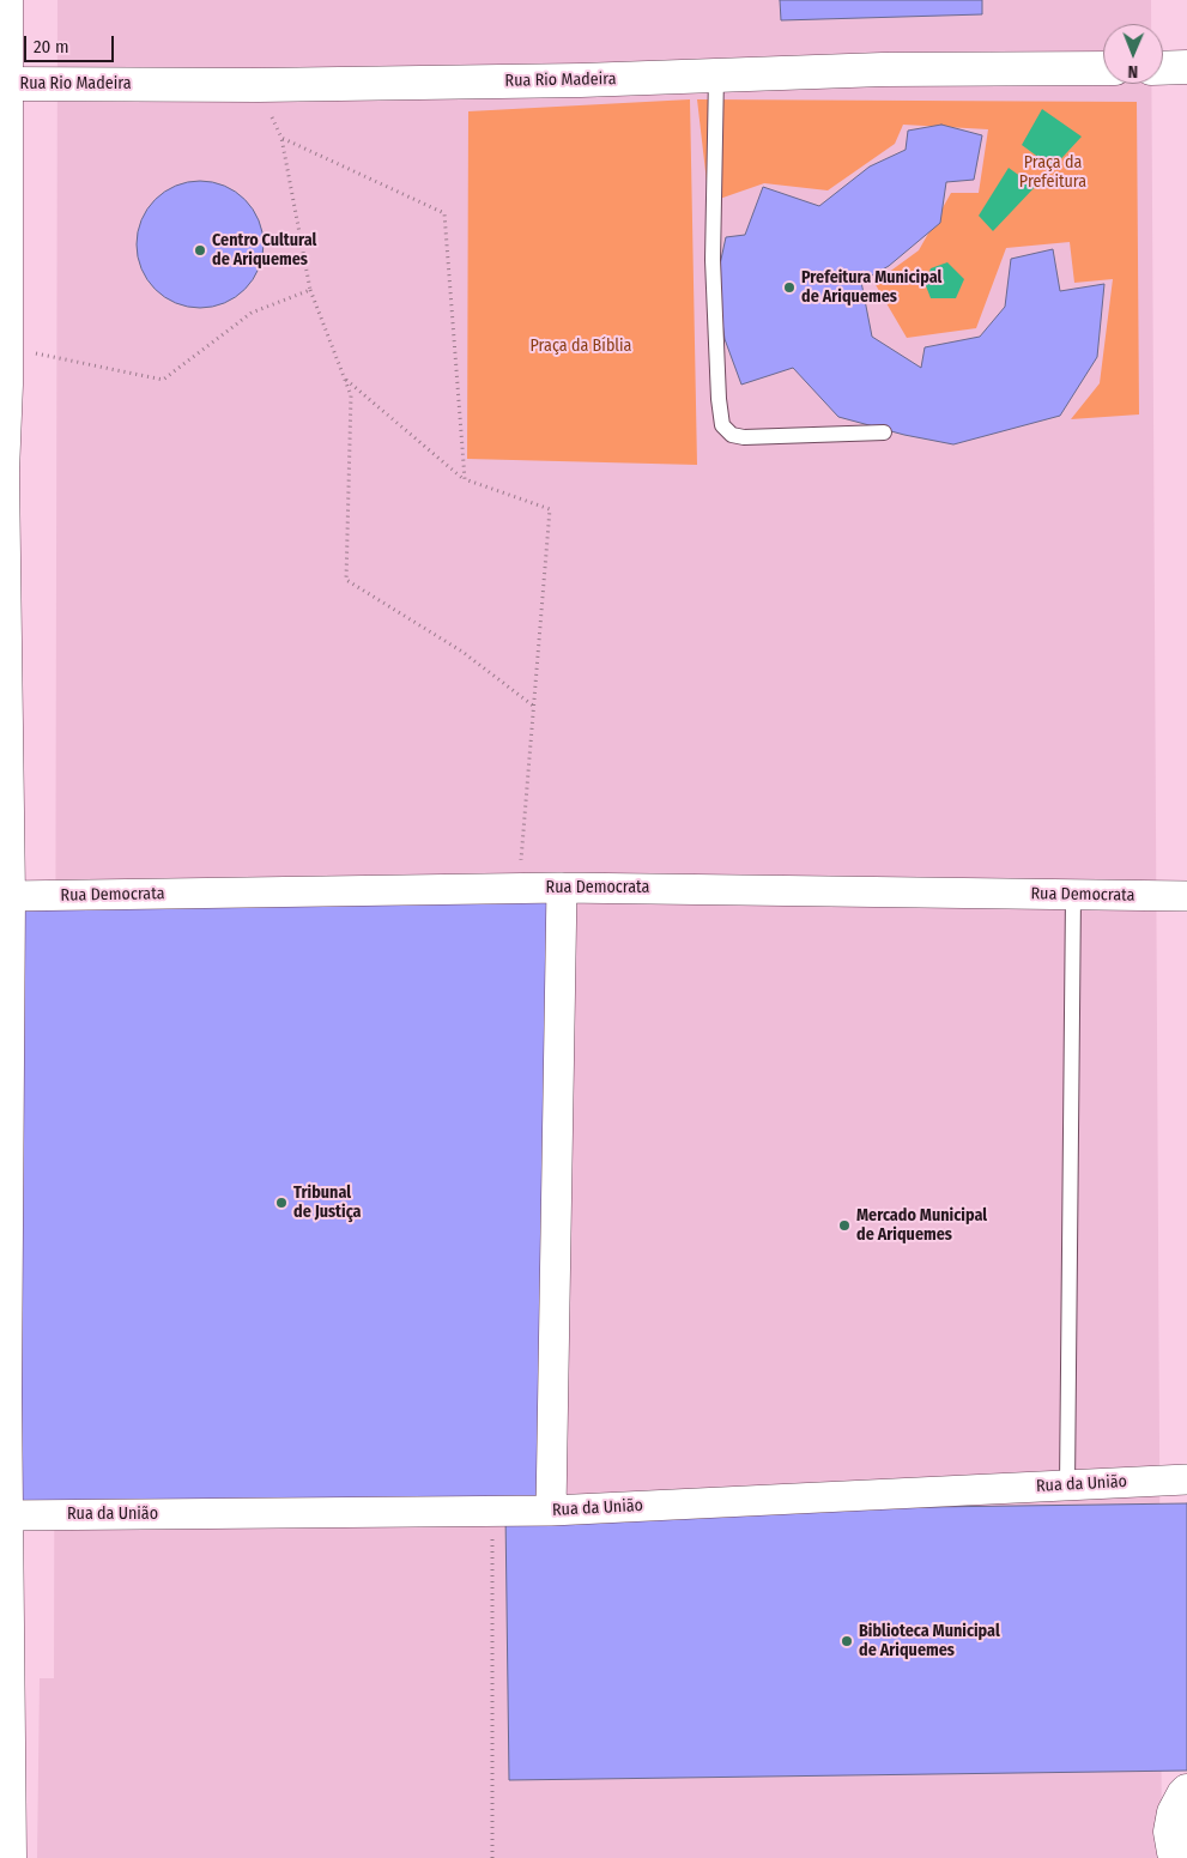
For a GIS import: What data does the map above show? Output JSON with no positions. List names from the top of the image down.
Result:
{
  "streets": {
    "main road": ["Rua Rio Madeira"],
    "street": ["Rua Democrata", "Rua da União"]
  },
  "parks": ["Praça da Prefeitura", "Praça da Bíblia"],
  "places": [
    "Centro Cultural de Ariquemes",
    "Prefeitura Municipal de Ariquemes",
    "Tribunal de Justiça",
    "Mercado Municipal de Ariquemes",
    "Biblioteca Municipal de Ariquemes"
  ],
  "scale_bar": "20 m",
  "north": "bottom"
}
